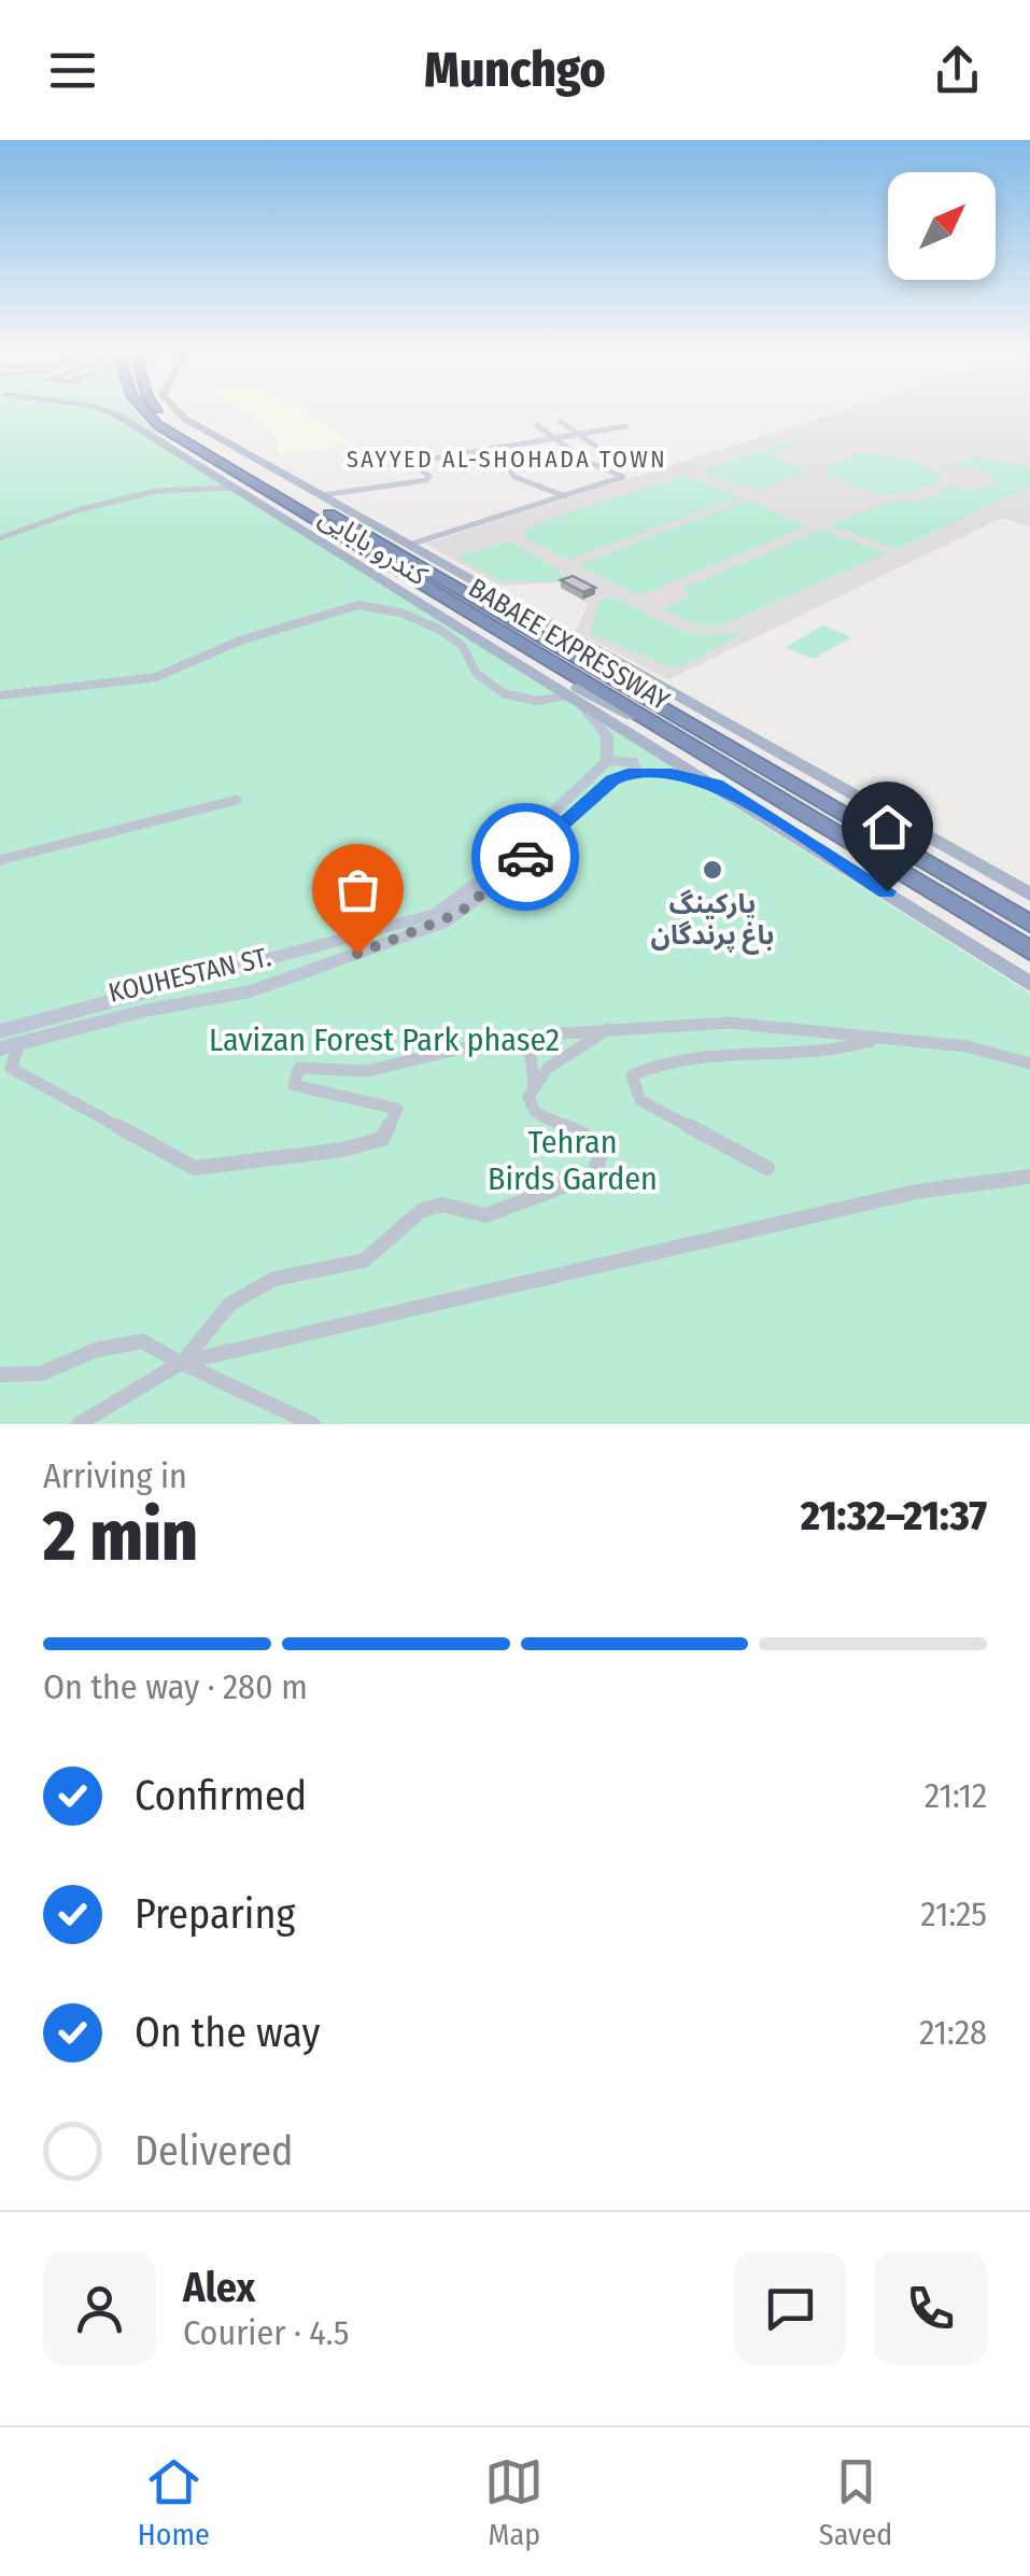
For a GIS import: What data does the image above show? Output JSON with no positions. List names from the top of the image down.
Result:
{
  "streets": {
    "highway": ["BABAEE EXPRESSWAY"],
    "main road": ["کندرو بابایی", "KOUHESTAN ST."]
  },
  "districts": ["SAYYED AL-SHOHADA TOWN"],
  "parks": ["Lavizan Forest Park phase2", "Tehran Birds Garden"],
  "places": ["پارکینگ باغ پرندگان"],
  "north": "top right",
  "page": {
    "header": "Munchgo",
    "heading": ["2 min", "Arriving in", "21:32–21:37"],
    "panel": ["Alex", "Courier · 4.5"],
    "bar": "On the way · 280 m",
    "list": [
      ["Confirmed", "21:12"],
      ["Preparing", "21:25"],
      ["On the way", "21:28"],
      "Delivered"
    ],
    "tabs": ["Home", "Map", "Saved"]
  }
}
